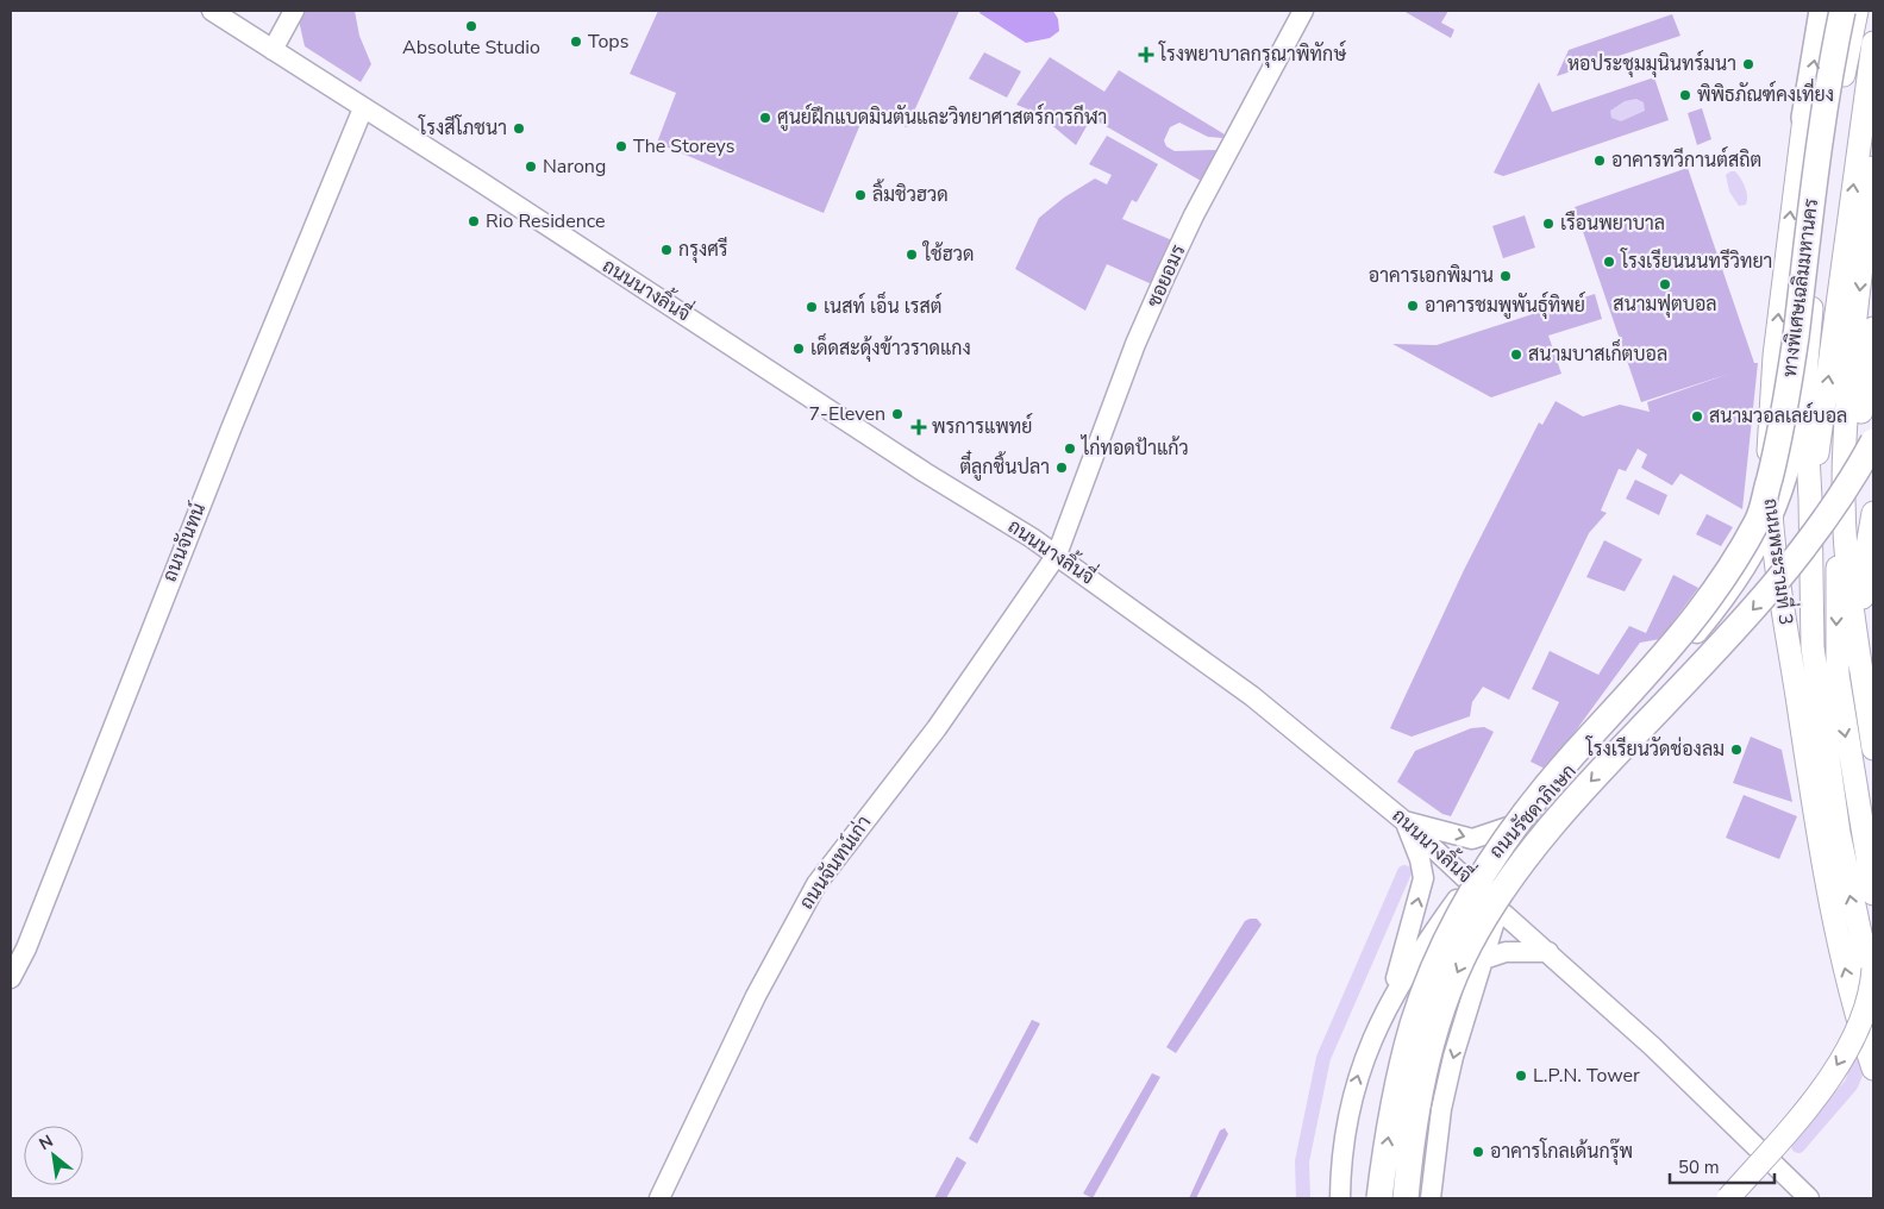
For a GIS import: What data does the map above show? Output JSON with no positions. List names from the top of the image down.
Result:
{
  "streets": {
    "highway": ["ทางพิเศษเฉลิมมหานคร"],
    "main road": [
      "ซอยอมร",
      "ถนนนางลิ้นจี่",
      "ถนนจันทน์",
      "ถนนพระรามที่ 3",
      "ถนนรัชดาภิเษก",
      "ถนนจันทน์เก่า"
    ]
  },
  "crossings": [
    ["ซอยอมร", "ถนนนางลิ้นจี่"],
    ["ซอยอมร", "ถนนจันทน์เก่า"],
    ["ถนนนางลิ้นจี่", "ถนนจันทน์"],
    ["ถนนนางลิ้นจี่", "ถนนรัชดาภิเษก"],
    ["ถนนนางลิ้นจี่", "ถนนจันทน์เก่า"],
    ["ถนนพระรามที่ 3", "ถนนรัชดาภิเษก"]
  ],
  "places": {
    "other": [
      "Absolute Studio",
      "Tops",
      "หอประชุมมุนินทร์มนา",
      "พิพิธภัณฑ์คงเที่ยง",
      "ศูนย์ฝึกแบดมินตันและวิทยาศาสตร์การกีฬา",
      "โรงสีโภชนา",
      "The Storeys",
      "อาคารทวีกานต์สถิต",
      "Narong",
      "ลิ้มชิวฮวด",
      "Rio Residence",
      "เรือนพยาบาล",
      "กรุงศรี",
      "ใช้ฮวด",
      "โรงเรียนนนทรีวิทยา",
      "อาคารเอกพิมาน",
      "สนามฟุตบอล",
      "อาคารชมพูพันธุ์ทิพย์",
      "เนสท์ เอ็น เรสต์",
      "เด็ดสะดุ้งข้าวราดแกง",
      "สนามบาสเก็ตบอล",
      "7-Eleven",
      "สนามวอลเลย์บอล",
      "ไก่ทอดป้าแก้ว",
      "ตี๋ลูกชิ้นปลา",
      "โรงเรียนวัดช่องลม",
      "L.P.N. Tower",
      "อาคารโกลเด้นกรุ๊พ"
    ],
    "health": ["โรงพยาบาลกรุณาพิทักษ์", "พรการแพทย์"]
  },
  "scale_bar": "50 m",
  "north": "top left"
}
